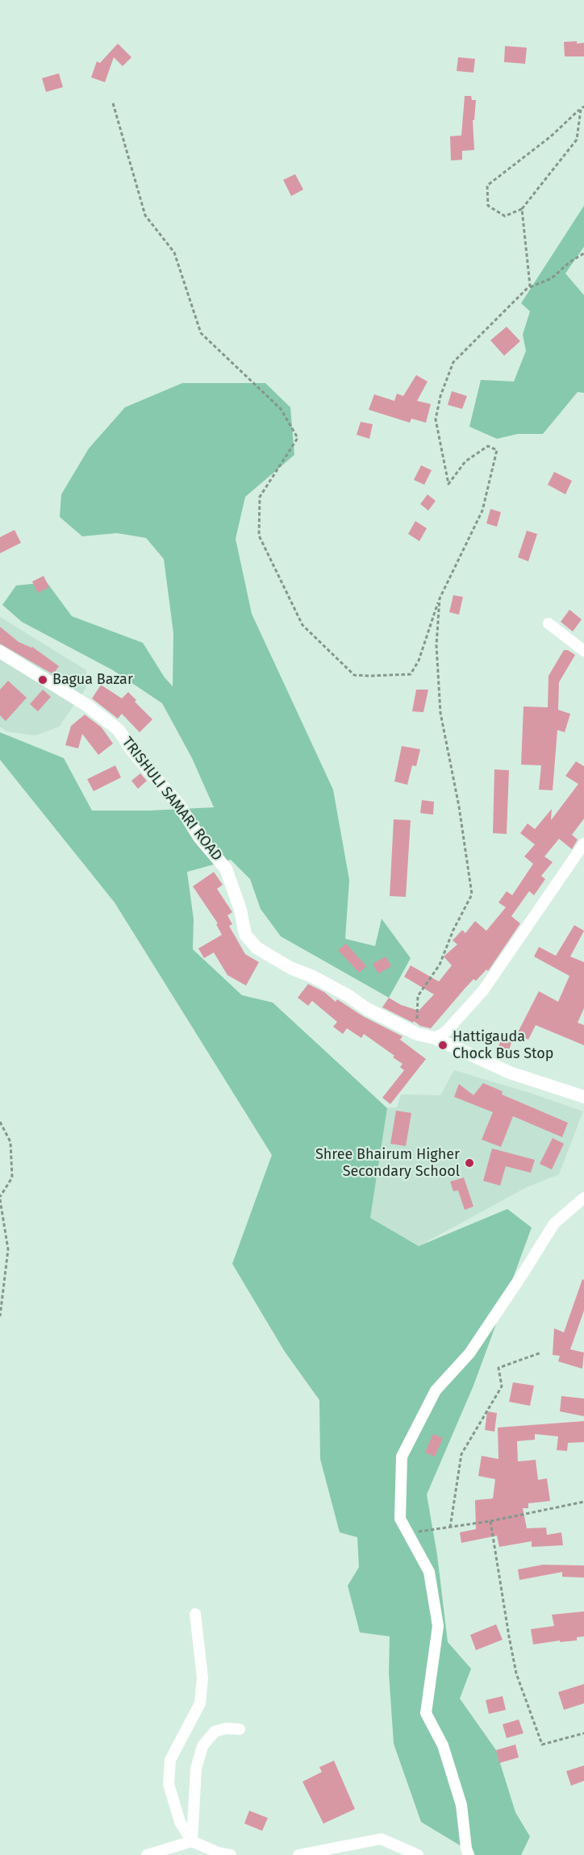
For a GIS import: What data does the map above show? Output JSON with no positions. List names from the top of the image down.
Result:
{
  "streets": {
    "street": ["TRISHULI SAMARI ROAD"]
  },
  "places": ["Bagua Bazar", "Hattigauda Chock Bus Stop", "Shree Bhairum Higher Secondary School"]
}
